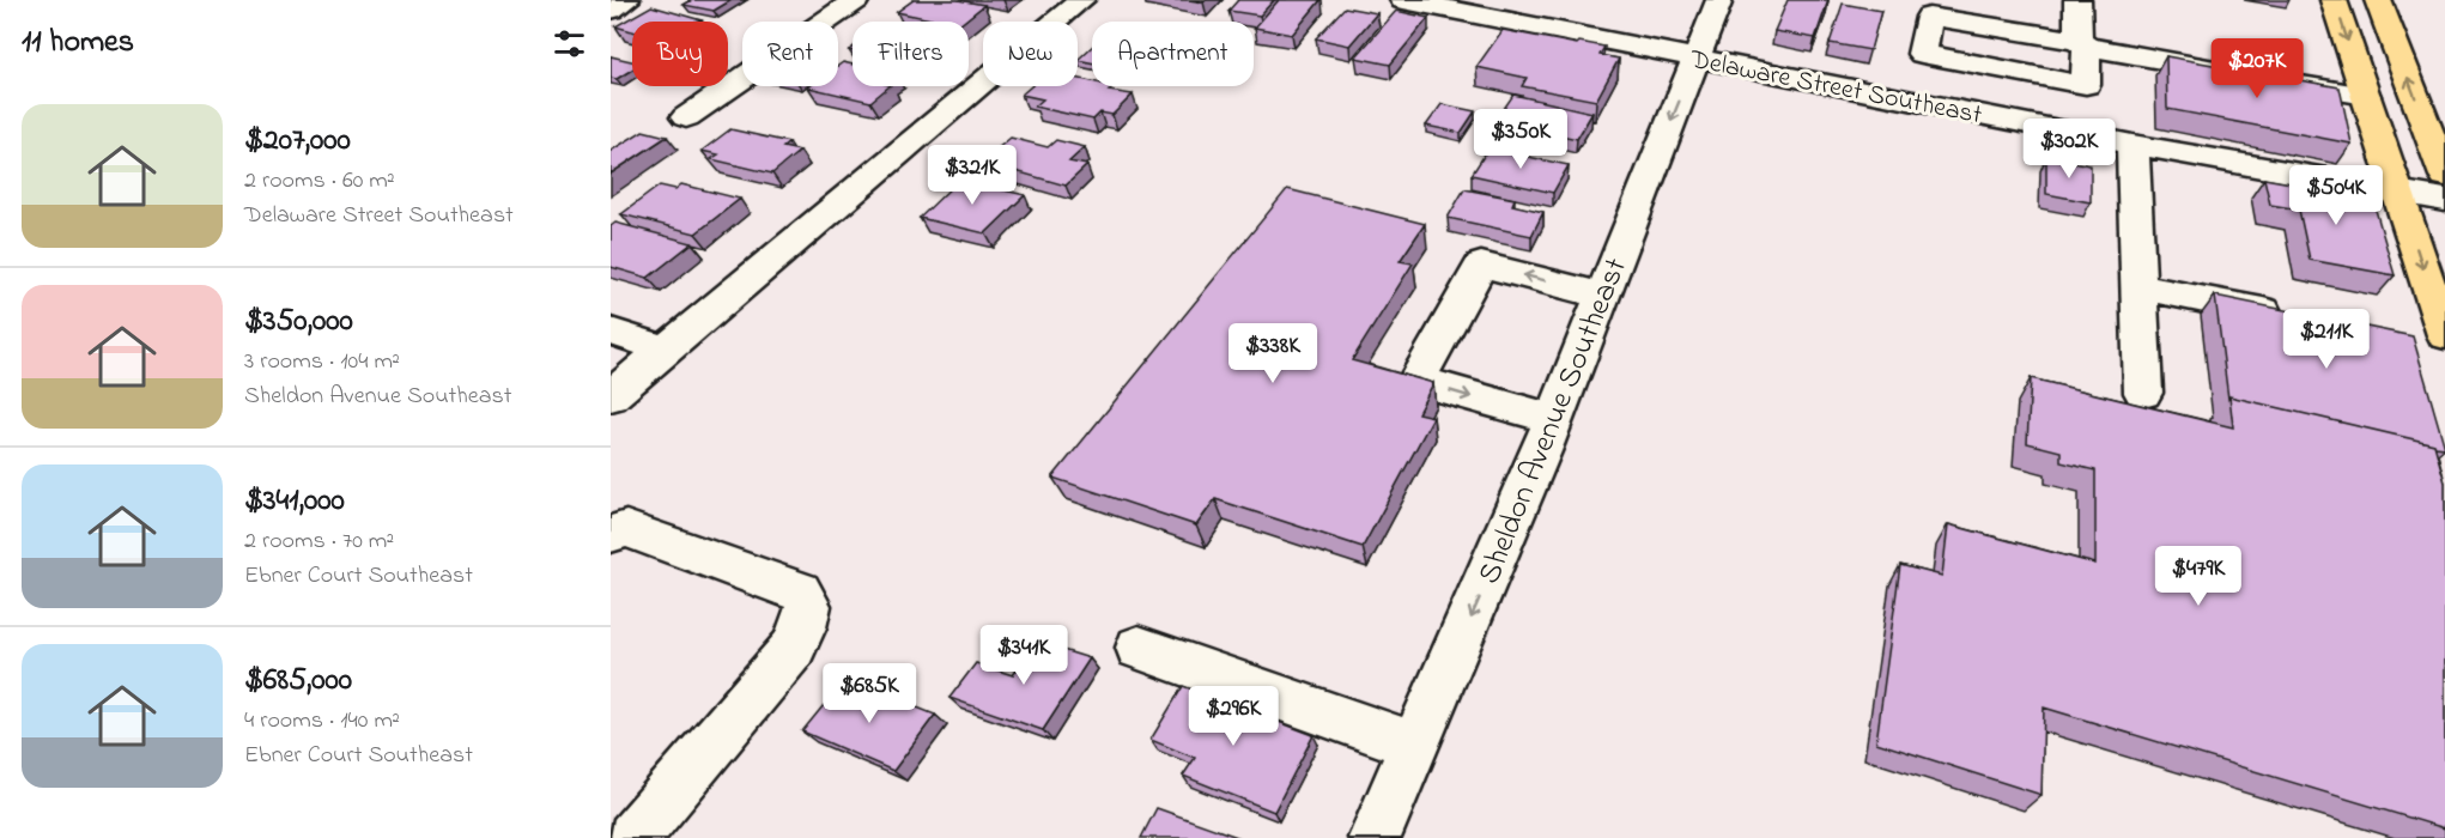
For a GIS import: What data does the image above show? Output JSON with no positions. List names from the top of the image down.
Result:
{
  "streets": {
    "street": ["Delaware Street Southeast", "Sheldon Avenue Southeast"]
  },
  "crossings": [
    ["Delaware Street Southeast", "Sheldon Avenue Southeast"]
  ],
  "one_way": ["Sheldon Avenue Southeast"],
  "page": {
    "heading": "11 homes",
    "chip": [
      "Buy",
      "Rent",
      "Filters",
      "New",
      "Apartment"
    ],
    "price": [
      "$207K",
      "$350K",
      "$302K",
      "$321K",
      "$504K",
      "$211K",
      "$338K",
      "$479K",
      "$341K",
      "$685K",
      "$296K"
    ],
    "list": [
      {
        "name": "$207,000",
        "note": "2 rooms · 60 m² · Delaware Street Southeast"
      },
      {
        "name": "$350,000",
        "note": "3 rooms · 104 m² · Sheldon Avenue Southeast"
      },
      {
        "name": "$341,000",
        "note": "2 rooms · 70 m² · Ebner Court Southeast"
      },
      {
        "name": "$685,000",
        "note": "4 rooms · 140 m² · Ebner Court Southeast"
      }
    ]
  }
}
